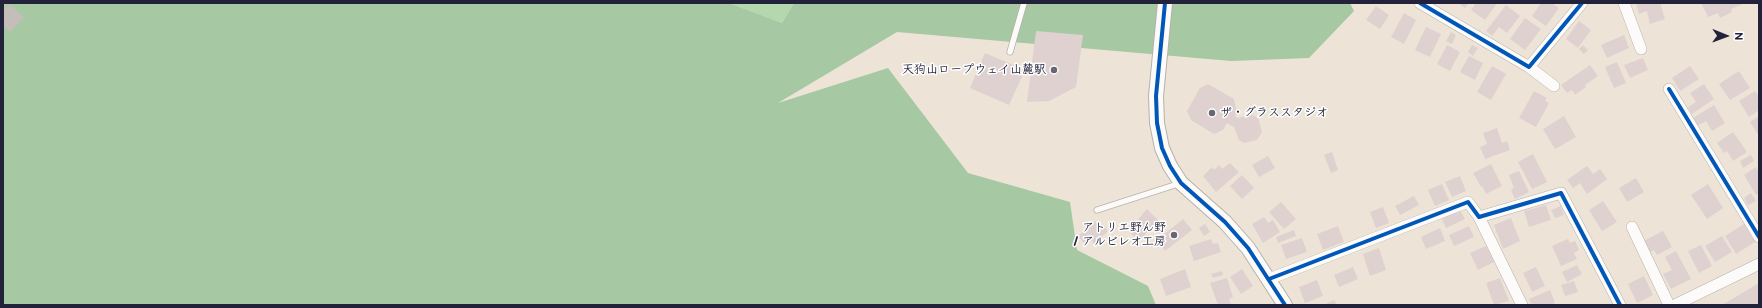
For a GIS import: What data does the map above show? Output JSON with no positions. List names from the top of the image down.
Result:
{
  "places": ["天狗山ロープウェイ山麓駅", "ザ・グラススタジオ", "アトリエ野ん野 / アルビレオ工房"],
  "north": "right"
}
